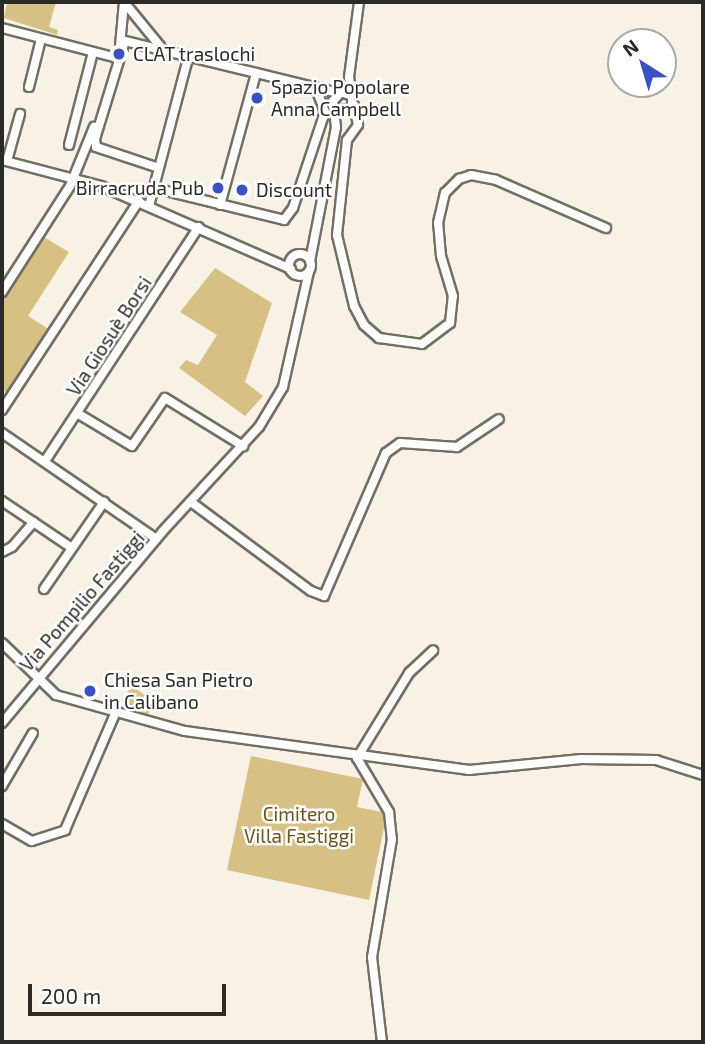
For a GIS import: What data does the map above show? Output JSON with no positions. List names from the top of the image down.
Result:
{
  "streets": {
    "street": ["Via Giosuè Borsi", "Via Pompilio Fastiggi"]
  },
  "parks": ["Cimitero Villa Fastiggi"],
  "places": [
    "CLAT traslochi",
    "Spazio Popolare Anna Campbell",
    "Birracruda Pub",
    "Discount",
    "Chiesa San Pietro in Calibano"
  ],
  "scale_bar": "200 m",
  "north": "top left"
}
